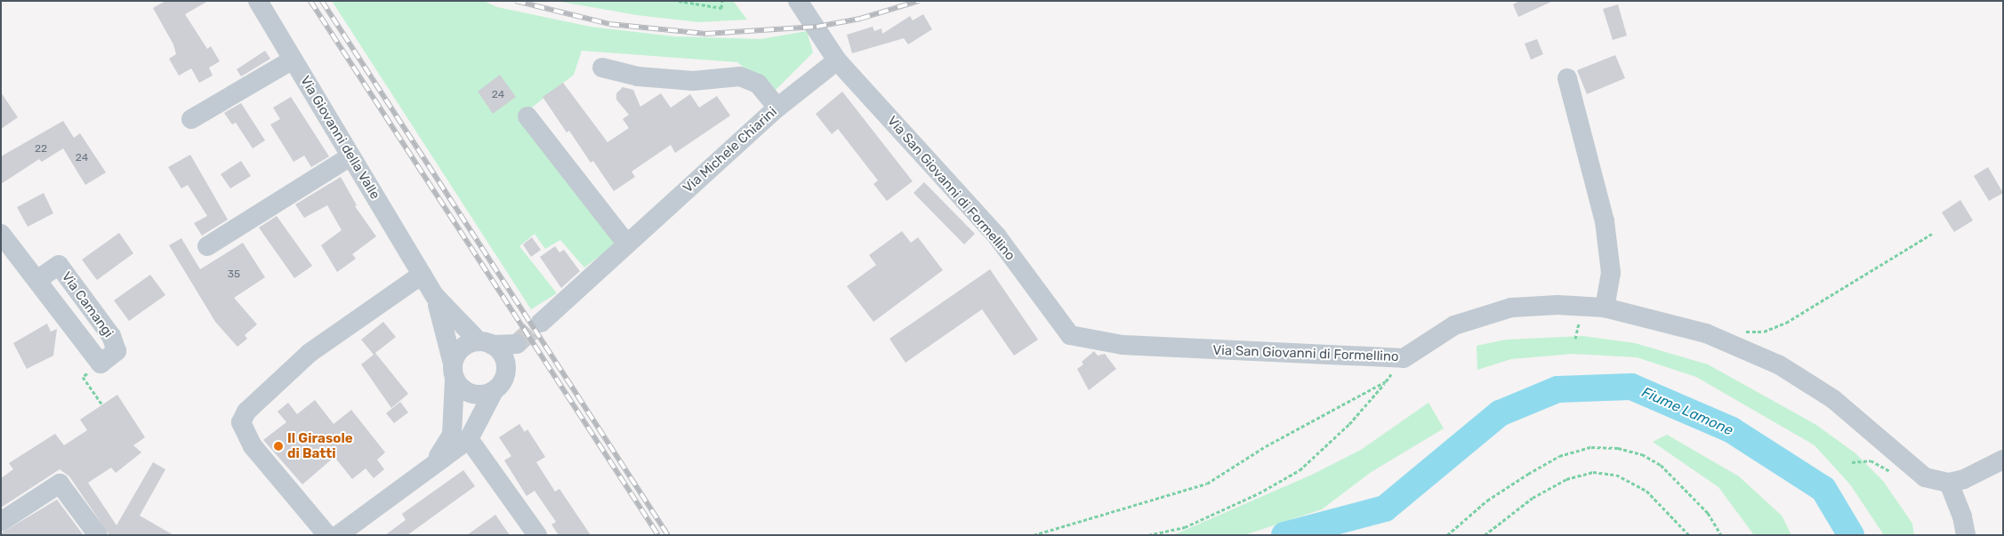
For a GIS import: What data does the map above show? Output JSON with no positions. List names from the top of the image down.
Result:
{
  "streets": {
    "street": [
      "Via Giovanni della Valle",
      "Via Michele Chiarini",
      "Via San Giovanni di Formellino",
      "Via Camangi"
    ]
  },
  "crossings": [
    ["Via Michele Chiarini", "Via San Giovanni di Formellino"]
  ],
  "water": ["Fiume Lamone"],
  "places": ["Il Girasole di Batti"],
  "house_numbers": [
    "24",
    "22",
    "24",
    "35"
  ]
}
